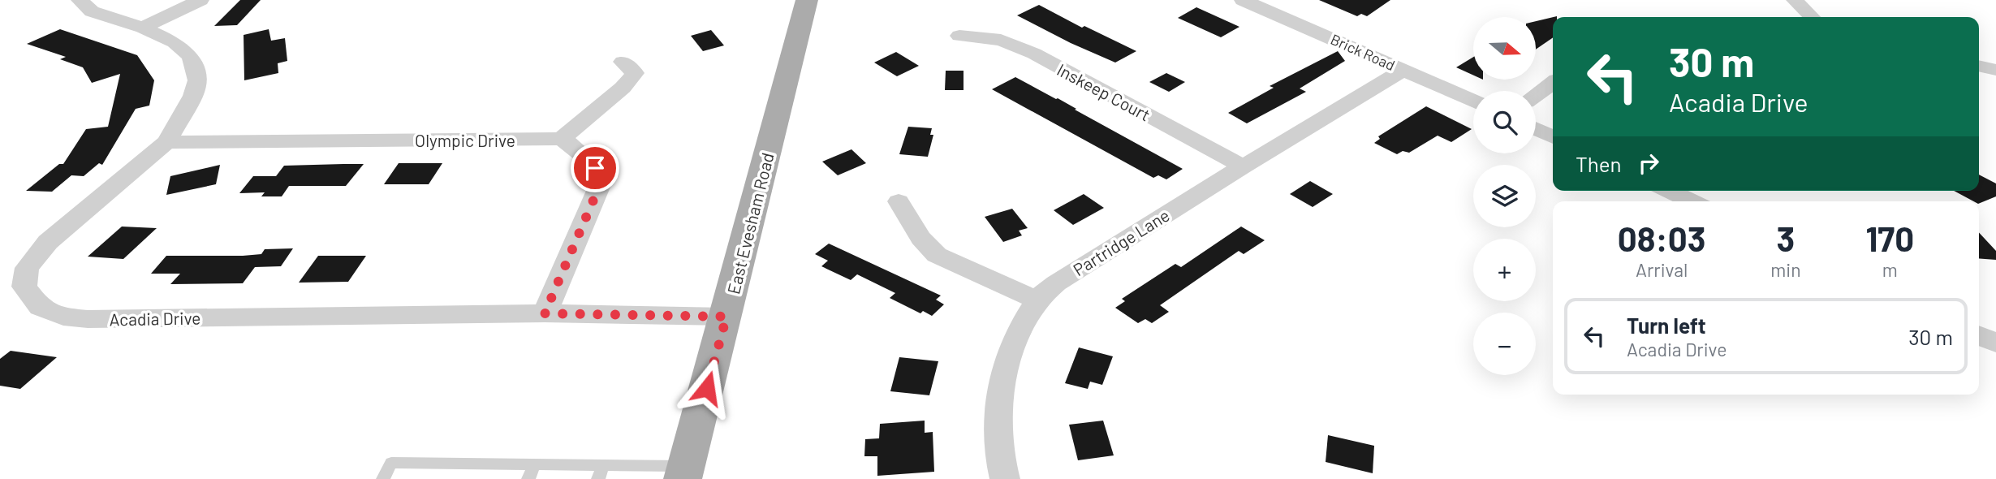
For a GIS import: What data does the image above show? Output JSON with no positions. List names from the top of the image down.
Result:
{
  "streets": {
    "main road": ["East Evesham Road"],
    "street": [
      "Brick Road",
      "Inskeep Court",
      "Olympic Drive",
      "Partridge Lane",
      "Acadia Drive"
    ]
  },
  "crossings": [
    ["Brick Road", "Partridge Lane"],
    ["Inskeep Court", "Partridge Lane"],
    ["Olympic Drive", "Acadia Drive"],
    ["East Evesham Road", "Acadia Drive"]
  ],
  "north": "right",
  "page": {
    "map_buttons": ["+", "−"],
    "turn": ["30 m", "Acadia Drive"],
    "then": "Then",
    "eta": [
      "08:03",
      "Arrival",
      "3",
      "min",
      "170",
      "m"
    ],
    "list": [
      {
        "name": "Turn left",
        "note": "Acadia Drive",
        "value": "30 m"
      }
    ]
  }
}
